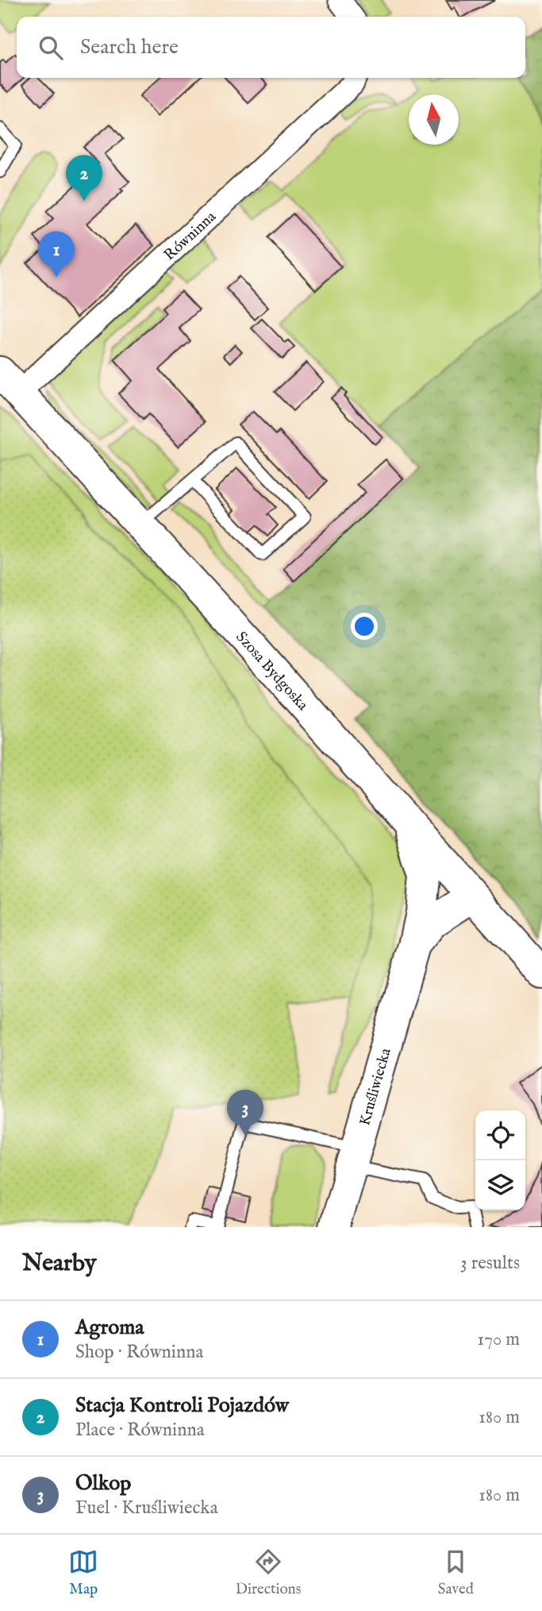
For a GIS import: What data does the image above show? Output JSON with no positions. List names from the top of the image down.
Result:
{
  "streets": {
    "main road": ["Szosa Bydgoska", "Kruśliwiecka"],
    "street": ["Równinna"]
  },
  "crossings": [
    ["Równinna", "Szosa Bydgoska"],
    ["Szosa Bydgoska", "Kruśliwiecka"]
  ],
  "north": "top",
  "page": {
    "search": "Search here",
    "pins": ["2", "1", "3"],
    "heading": ["Nearby", "3 results"],
    "list": [
      {
        "mark": "1",
        "name": "Agroma",
        "note": "Shop · Równinna",
        "value": "170 m"
      },
      {
        "mark": "2",
        "name": "Stacja Kontroli Pojazdów",
        "note": "Place · Równinna",
        "value": "180 m"
      },
      {
        "mark": "3",
        "name": "Olkop",
        "note": "Fuel · Kruśliwiecka",
        "value": "180 m"
      }
    ],
    "nav": ["Map", "Directions", "Saved"]
  }
}
